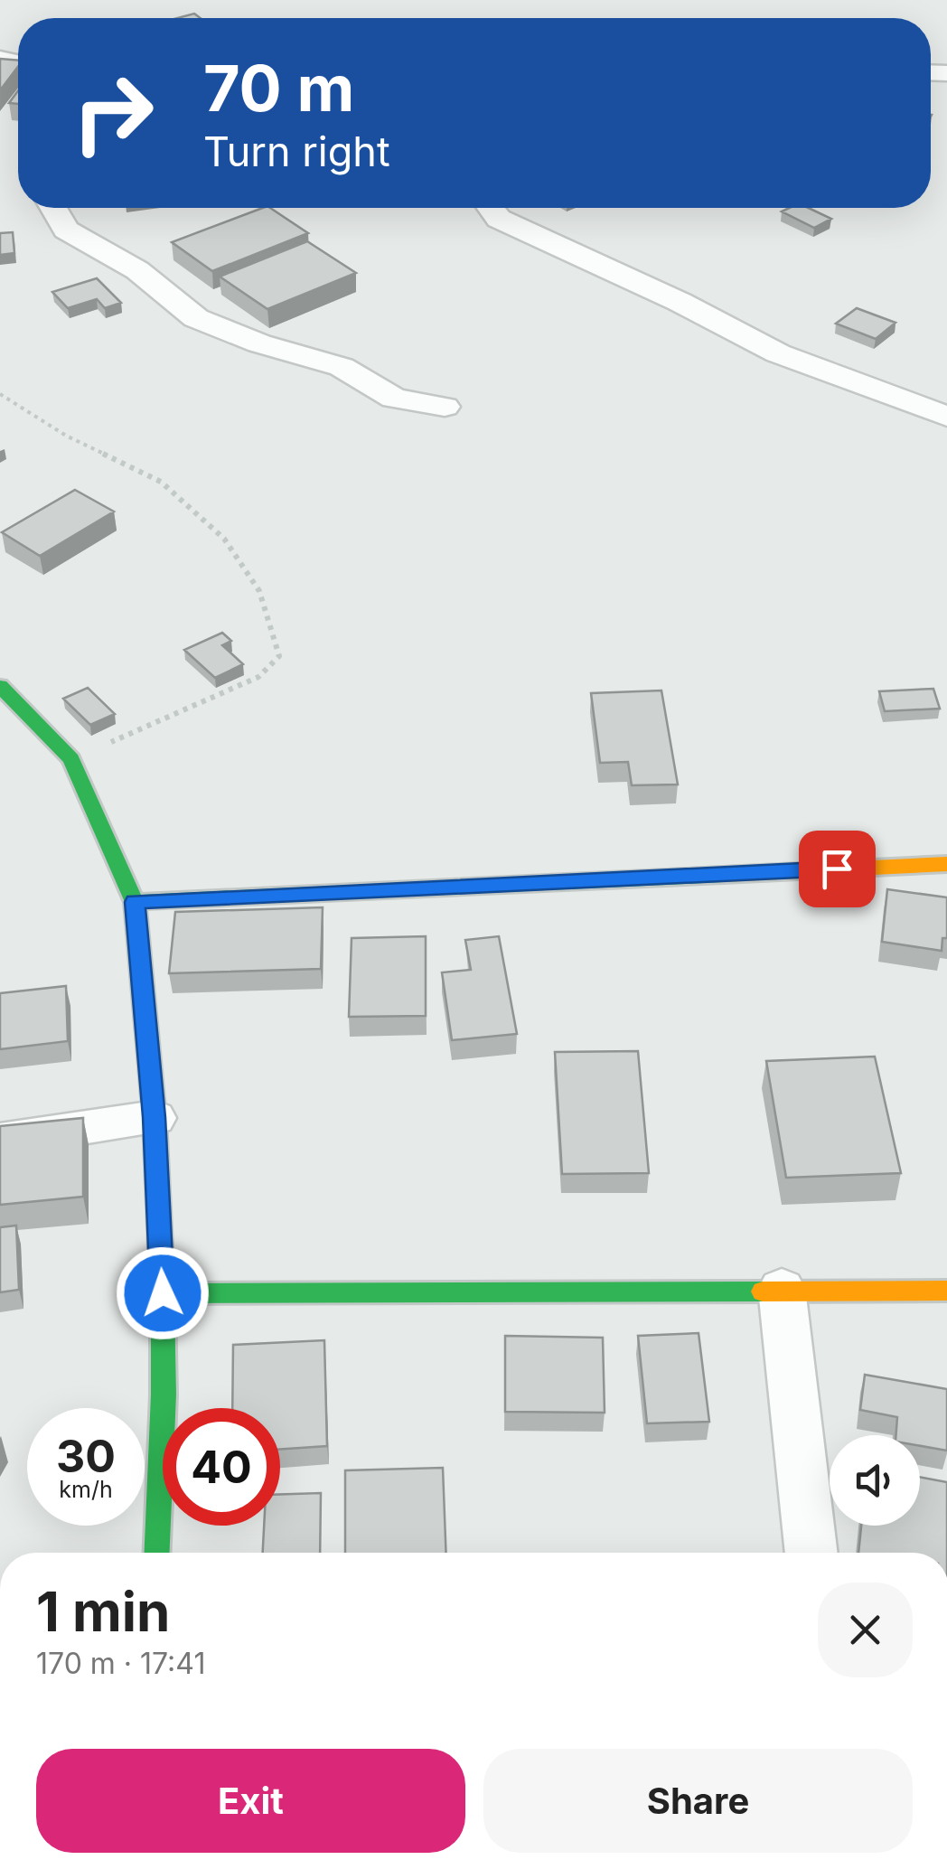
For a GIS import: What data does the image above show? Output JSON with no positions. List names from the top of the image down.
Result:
{
  "page": {
    "turn": ["70 m", "Turn right"],
    "speed": "30 km/h",
    "limit": "40",
    "heading": ["1 min", "170 m · 17:41"],
    "buttons": ["Exit", "Share"]
  }
}
